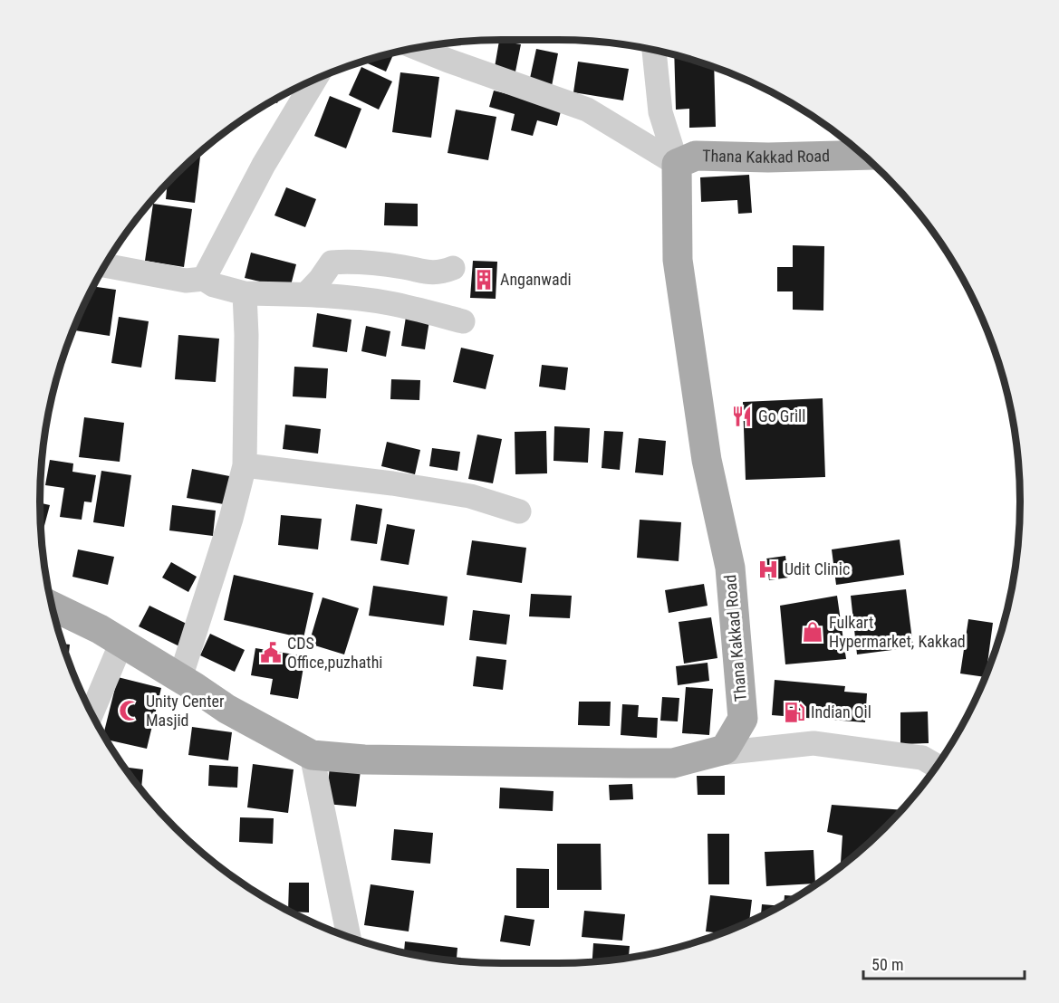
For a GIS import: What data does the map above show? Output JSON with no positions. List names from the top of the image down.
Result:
{
  "streets": {
    "main road": ["Thana Kakkad Road"]
  },
  "places": {
    "building": ["Anganwadi"],
    "restaurant": ["Go Grill"],
    "hospital": ["Udit Clinic"],
    "shop": ["Fulkart Hypermarket, Kakkad"],
    "public building": ["CDS Office,puzhathi"],
    "mosque": ["Unity Center Masjid"],
    "fuel station": ["Indian Oil"]
  },
  "scale_bar": "50 m"
}
